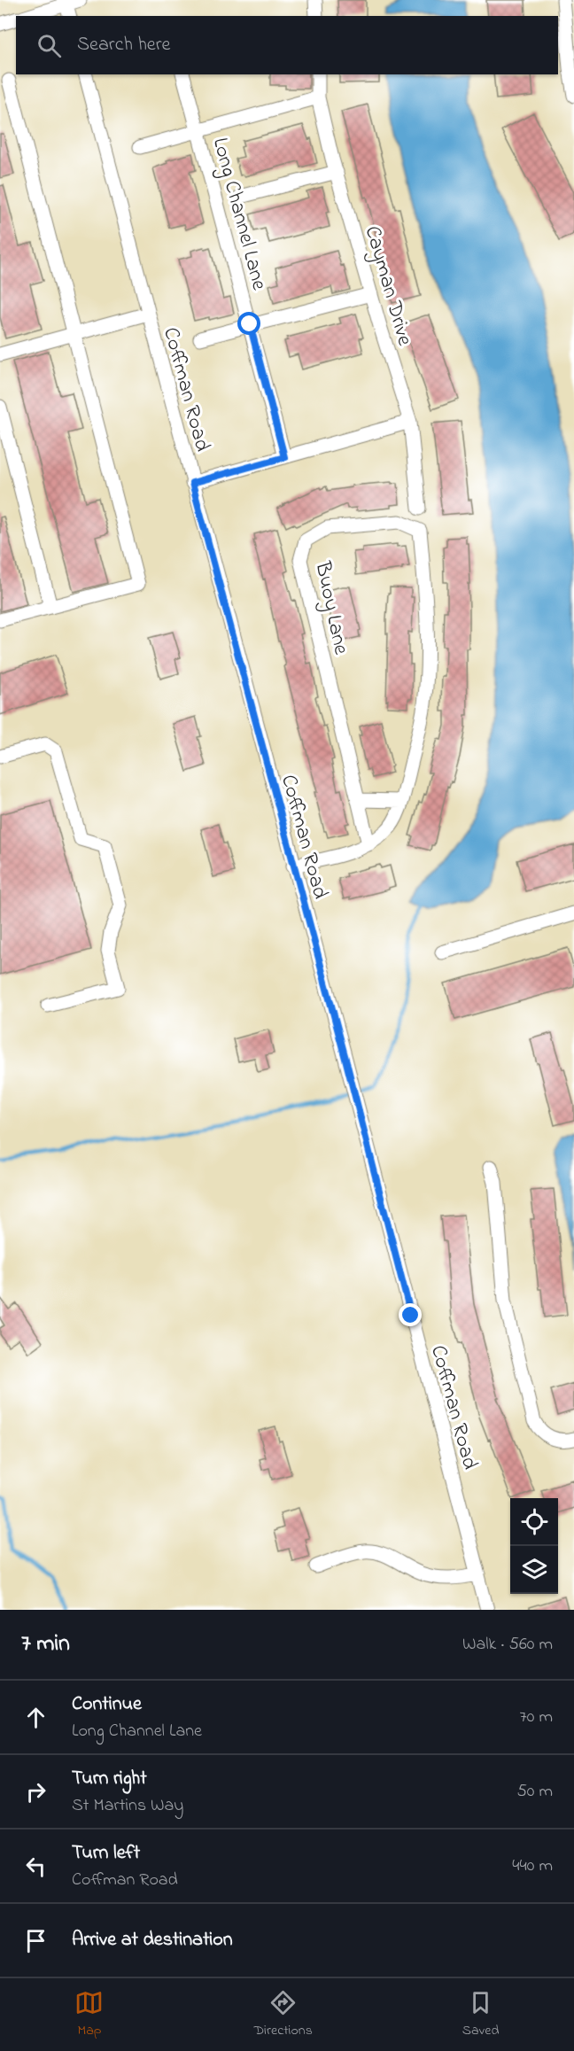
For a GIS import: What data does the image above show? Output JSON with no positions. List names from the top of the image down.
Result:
{
  "streets": {
    "street": [
      "Long Channel Lane",
      "Cayman Drive",
      "Coffman Road",
      "Buoy Lane"
    ]
  },
  "page": {
    "search": "Search here",
    "heading": ["7 min", "Walk · 560 m"],
    "list": [
      ["Continue", "Long Channel Lane", "70 m"],
      ["Turn right", "St Martins Way", "50 m"],
      ["Turn left", "Coffman Road", "440 m"],
      "Arrive at destination"
    ],
    "nav": ["Map", "Directions", "Saved"]
  }
}
